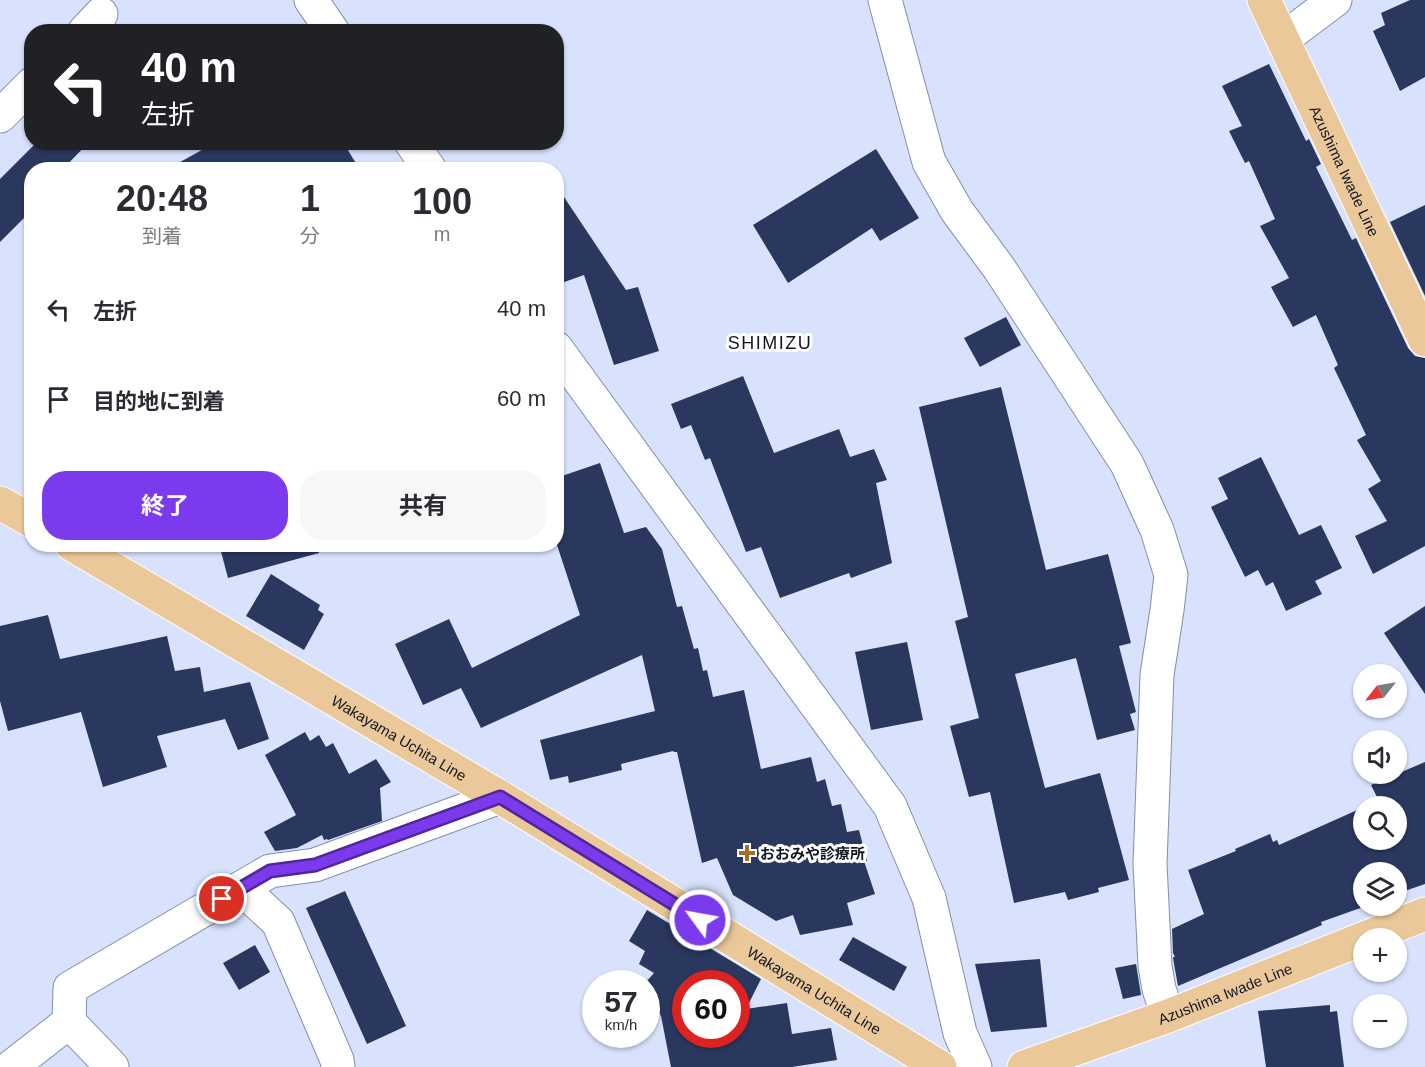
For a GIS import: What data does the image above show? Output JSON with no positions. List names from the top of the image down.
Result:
{
  "streets": {
    "main road": ["Azushima Iwade Line", "Wakayama Uchita Line"]
  },
  "districts": ["SHIMIZU"],
  "places": {
    "health": ["おおみや診療所"]
  },
  "north": "bottom left",
  "page": {
    "turn": ["40 m", "左折"],
    "eta": [
      "20:48",
      "到着",
      "1",
      "分",
      "100",
      "m"
    ],
    "list": [
      {
        "name": "左折",
        "value": "40 m"
      },
      {
        "name": "目的地に到着",
        "value": "60 m"
      }
    ],
    "buttons": ["終了", "共有"],
    "map_buttons": ["+", "−"],
    "speed": "57 km/h",
    "limit": "60"
  }
}
